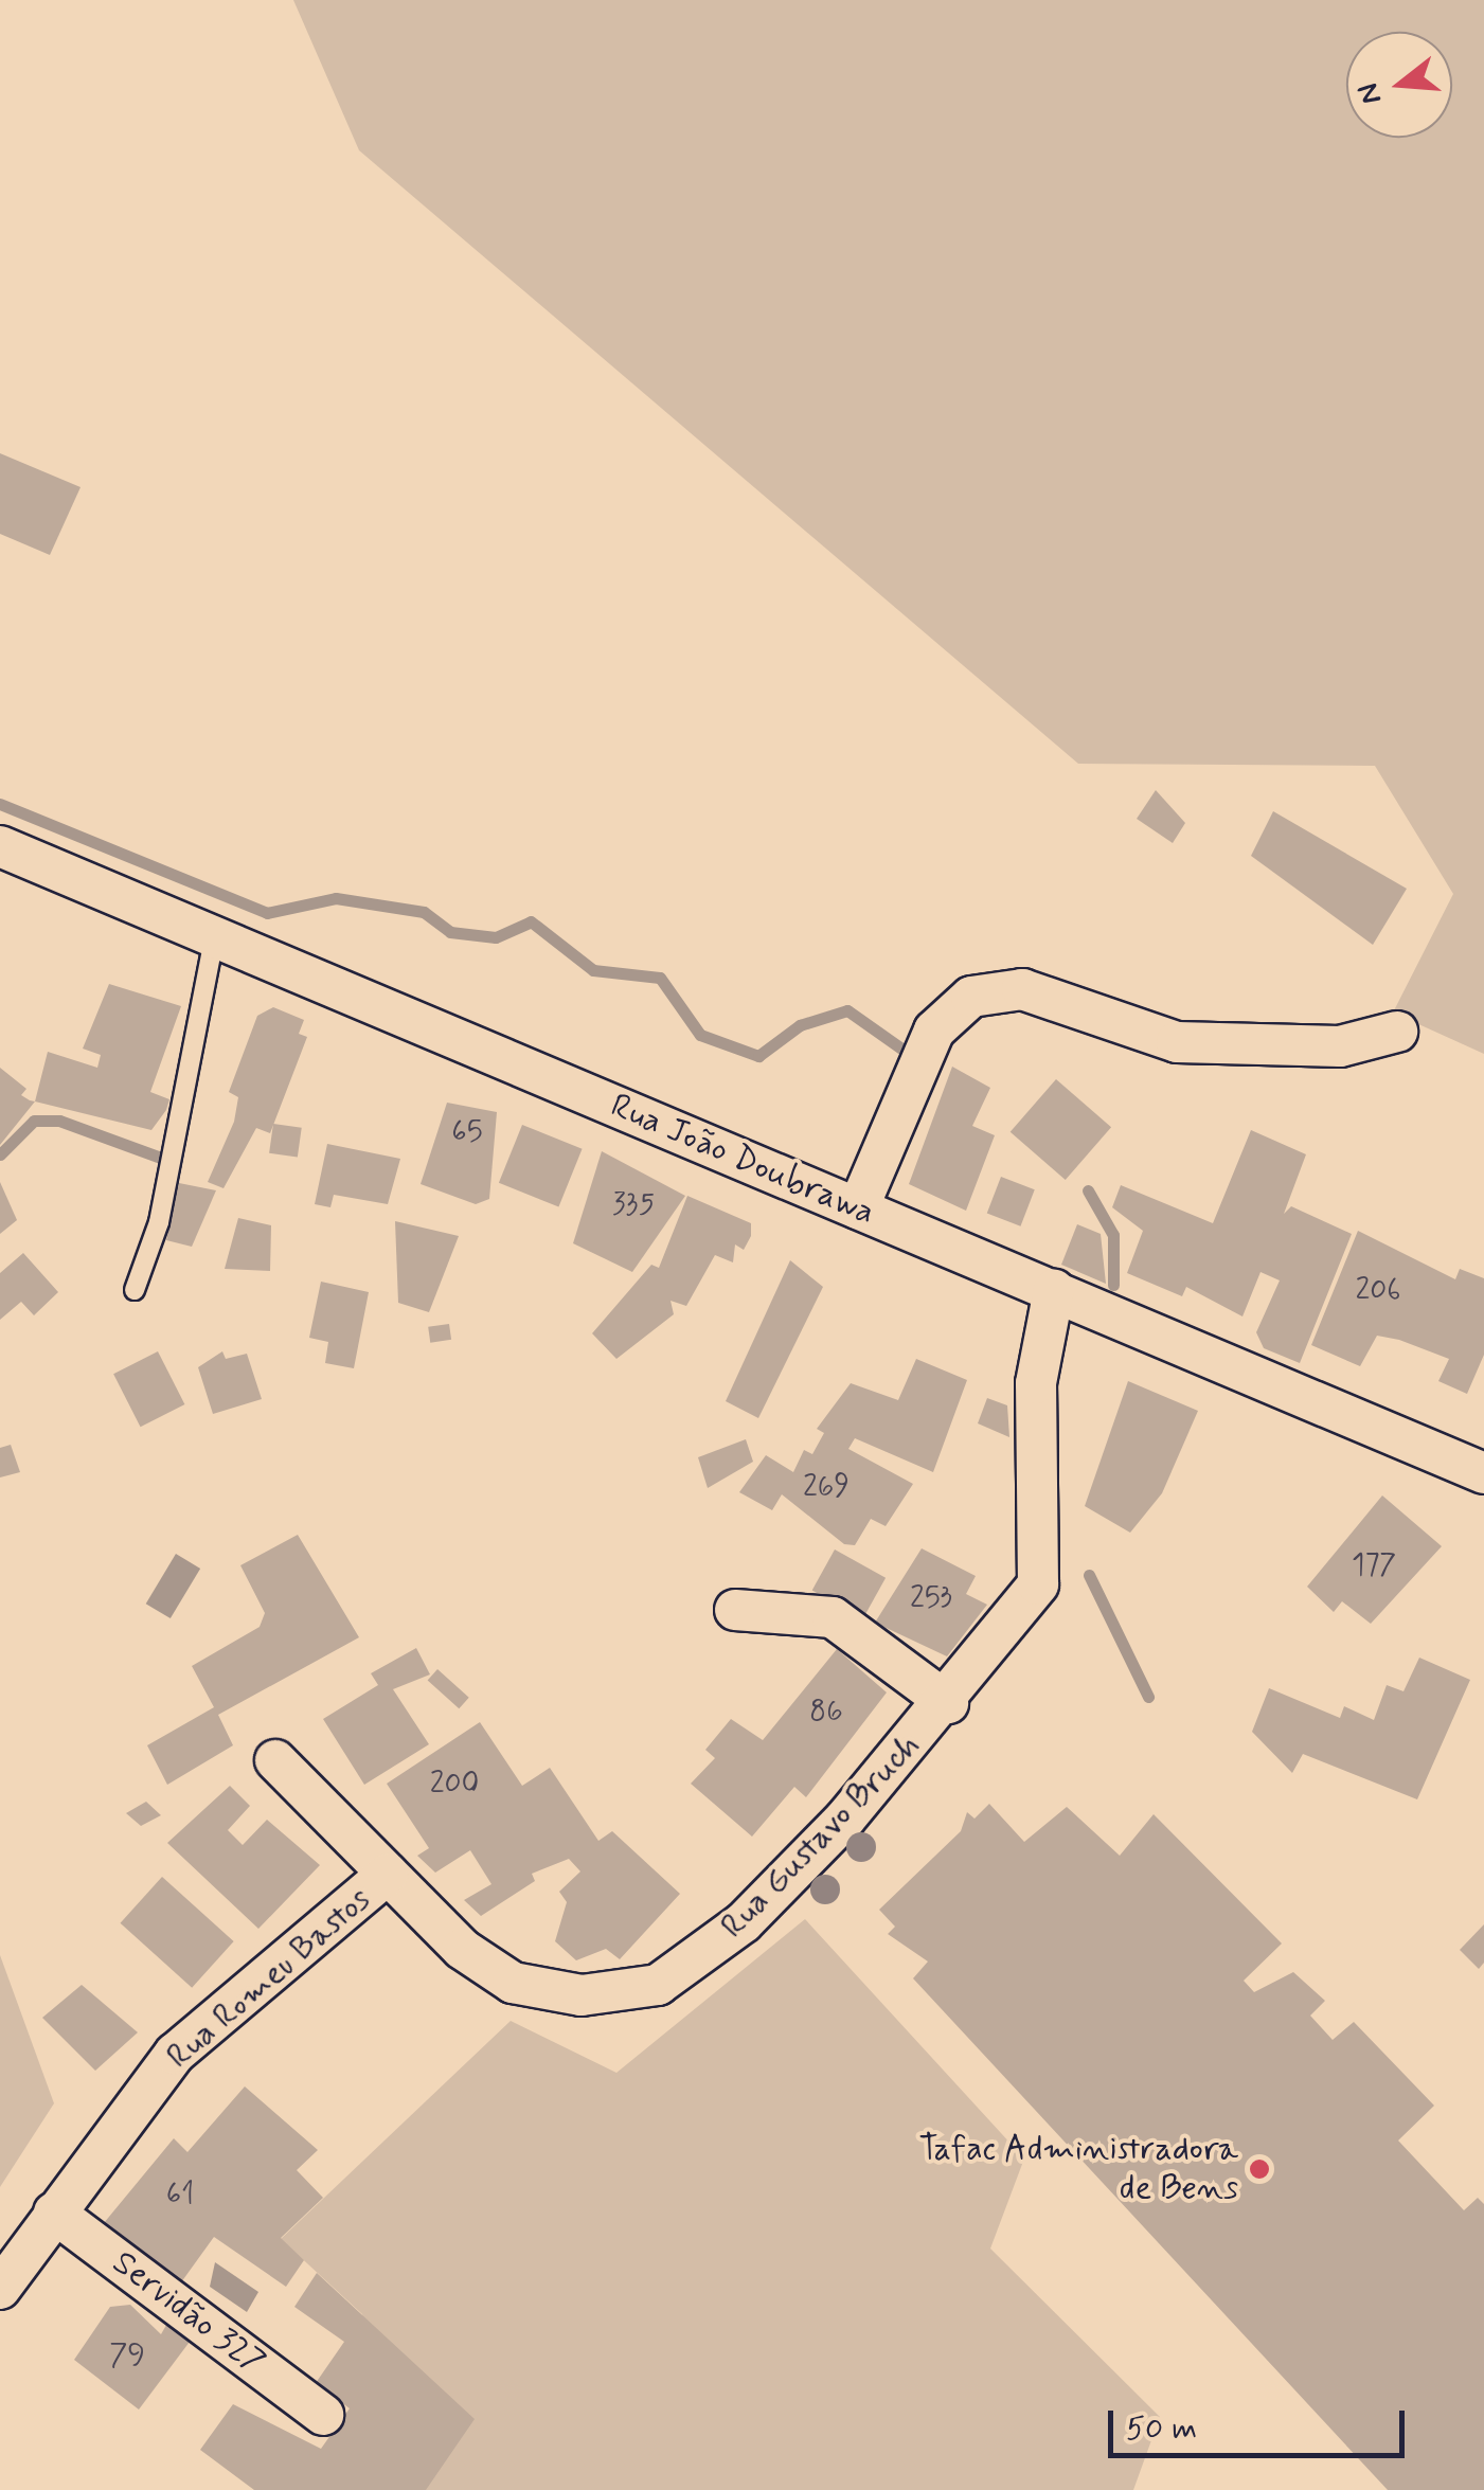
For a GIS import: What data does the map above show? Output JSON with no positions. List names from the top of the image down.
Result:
{
  "streets": {
    "street": [
      "Rua João Doubrawa",
      "Rua Gustavo Bruch",
      "Rua Romeu Bastos",
      "Servidão 327"
    ]
  },
  "crossings": [
    ["Rua João Doubrawa", "Rua Gustavo Bruch"],
    ["Rua Gustavo Bruch", "Rua Romeu Bastos"],
    ["Rua Romeu Bastos", "Servidão 327"]
  ],
  "places": ["Tafac Administradora de Bens"],
  "house_numbers": [
    "65",
    "335",
    "206",
    "269",
    "177",
    "253",
    "86",
    "200",
    "61",
    "79"
  ],
  "scale_bar": "50 m",
  "north": "left"
}
